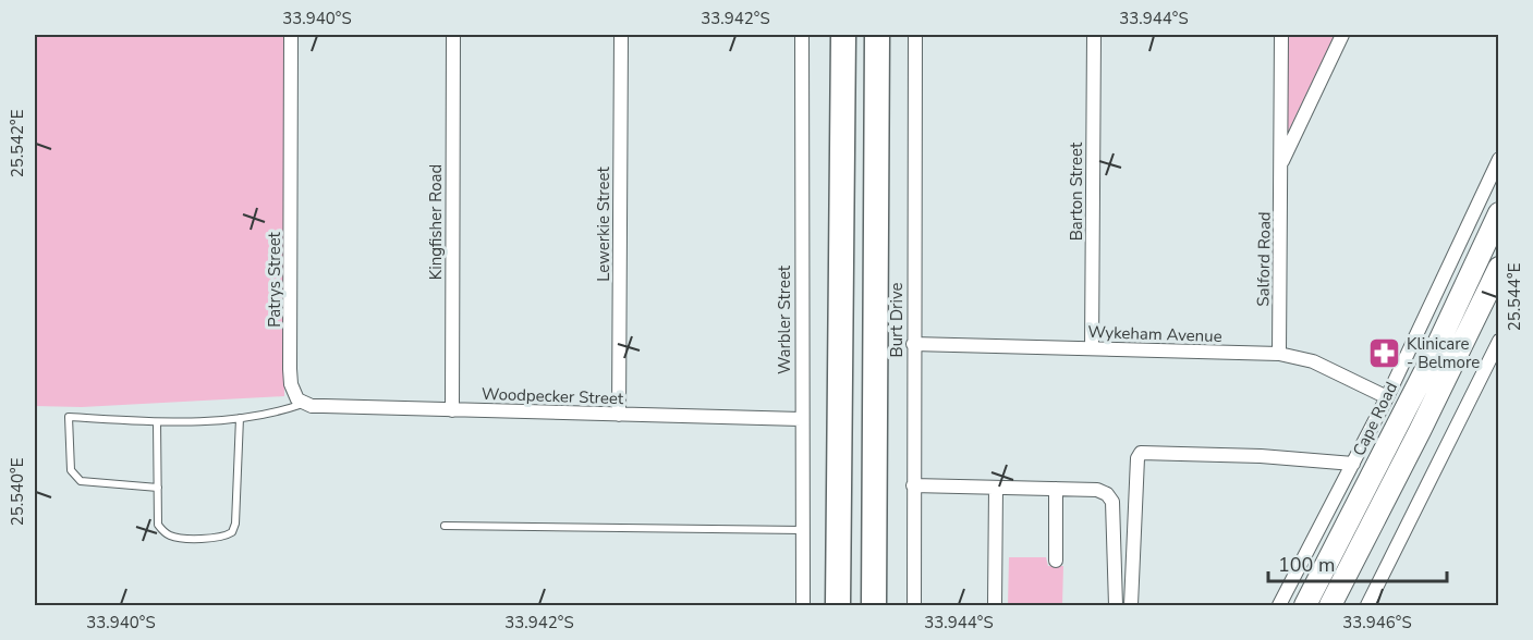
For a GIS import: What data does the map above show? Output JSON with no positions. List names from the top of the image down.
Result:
{
  "streets": {
    "main road": ["Cape Road"],
    "street": [
      "Barton Street",
      "Kingfisher Road",
      "Lewerkie Street",
      "Salford Road",
      "Patrys Street",
      "Warbler Street",
      "Burt Drive",
      "Wykeham Avenue",
      "Woodpecker Street"
    ]
  },
  "crossings": [
    ["Barton Street", "Wykeham Avenue"],
    ["Kingfisher Road", "Woodpecker Street"],
    ["Lewerkie Street", "Woodpecker Street"],
    ["Salford Road", "Wykeham Avenue"],
    ["Patrys Street", "Woodpecker Street"],
    ["Warbler Street", "Woodpecker Street"],
    ["Burt Drive", "Wykeham Avenue"],
    ["Wykeham Avenue", "Cape Road"]
  ],
  "places": {
    "pharmacy": ["Klinicare - Belmore"]
  },
  "scale_bar": "100 m",
  "coordinates": [
    "33.940°S",
    "33.942°S",
    "33.944°S",
    "25.542°E",
    "25.544°E",
    "25.540°E",
    "33.946°S"
  ]
}
